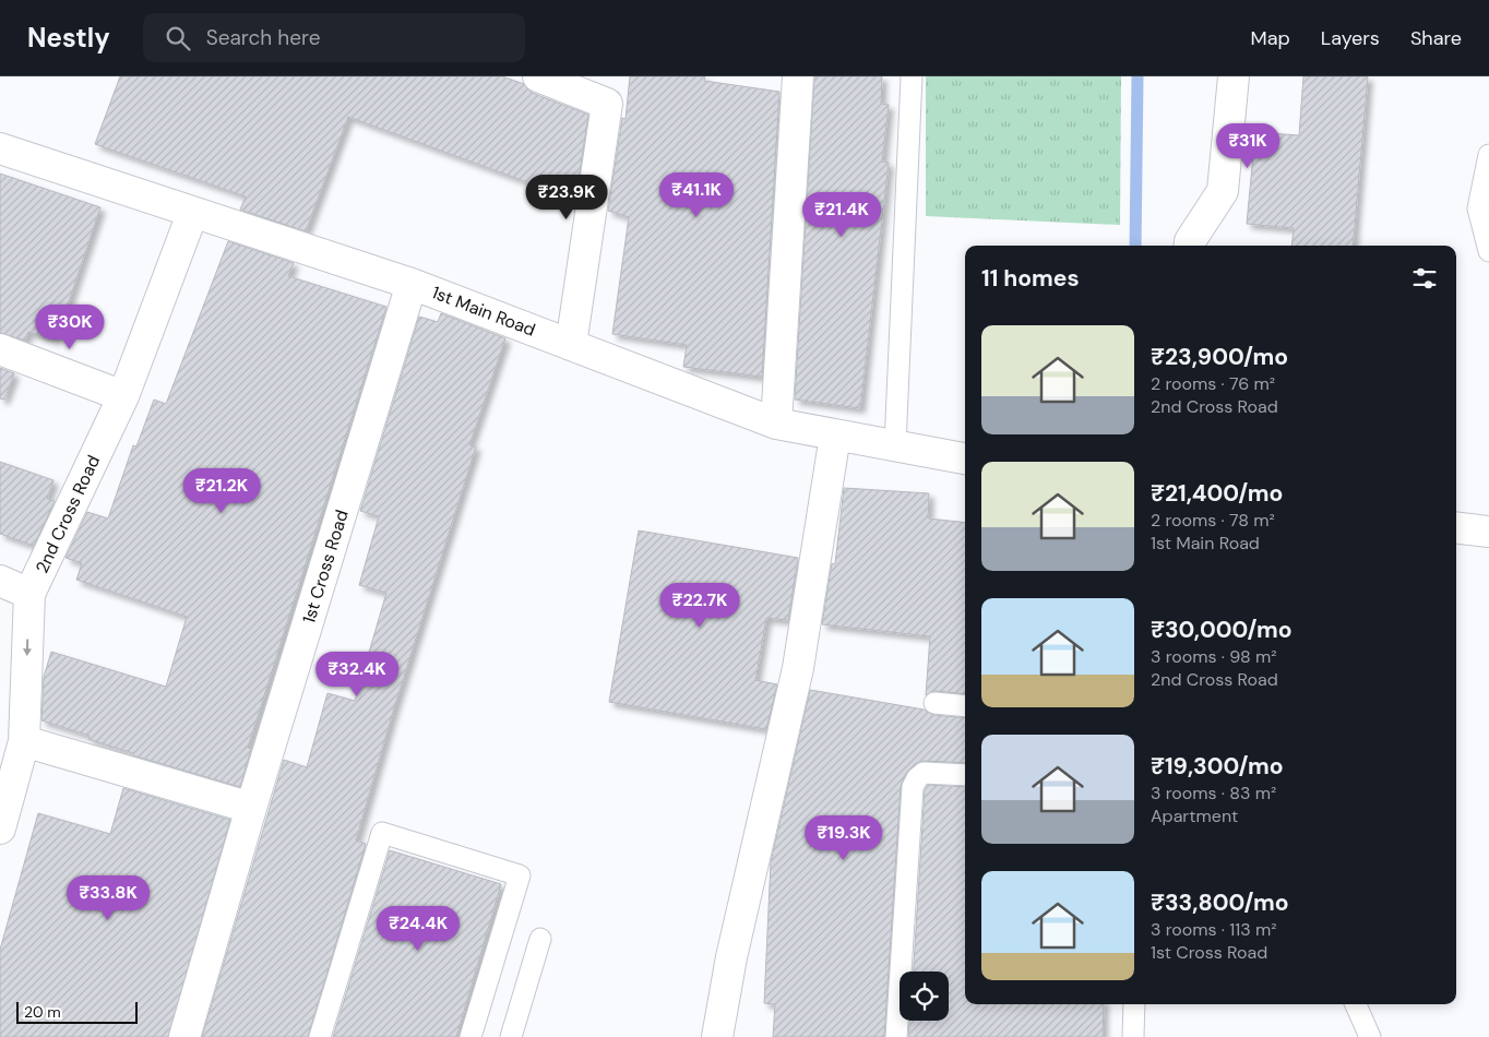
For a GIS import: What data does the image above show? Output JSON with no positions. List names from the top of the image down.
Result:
{
  "streets": {
    "street": ["1st Main Road", "2nd Cross Road", "1st Cross Road"]
  },
  "crossings": [
    ["1st Main Road", "2nd Cross Road"],
    ["1st Main Road", "1st Cross Road"]
  ],
  "scale_bar": "20 m",
  "page": {
    "header": "Nestly",
    "search": "Search here",
    "nav": ["Map", "Layers", "Share"],
    "price": [
      "₹31K",
      "₹41.1K",
      "₹23.9K",
      "₹21.4K",
      "₹30K",
      "₹21.2K",
      "₹22.7K",
      "₹32.4K",
      "₹19.3K",
      "₹33.8K",
      "₹24.4K"
    ],
    "heading": "11 homes",
    "list": [
      {
        "name": "₹23,900/mo",
        "note": "2 rooms · 76 m² · 2nd Cross Road"
      },
      {
        "name": "₹21,400/mo",
        "note": "2 rooms · 78 m² · 1st Main Road"
      },
      {
        "name": "₹30,000/mo",
        "note": "3 rooms · 98 m² · 2nd Cross Road"
      },
      {
        "name": "₹19,300/mo",
        "note": "3 rooms · 83 m² · Apartment"
      },
      {
        "name": "₹33,800/mo",
        "note": "3 rooms · 113 m² · 1st Cross Road"
      }
    ],
    "scale": "20 m"
  }
}
